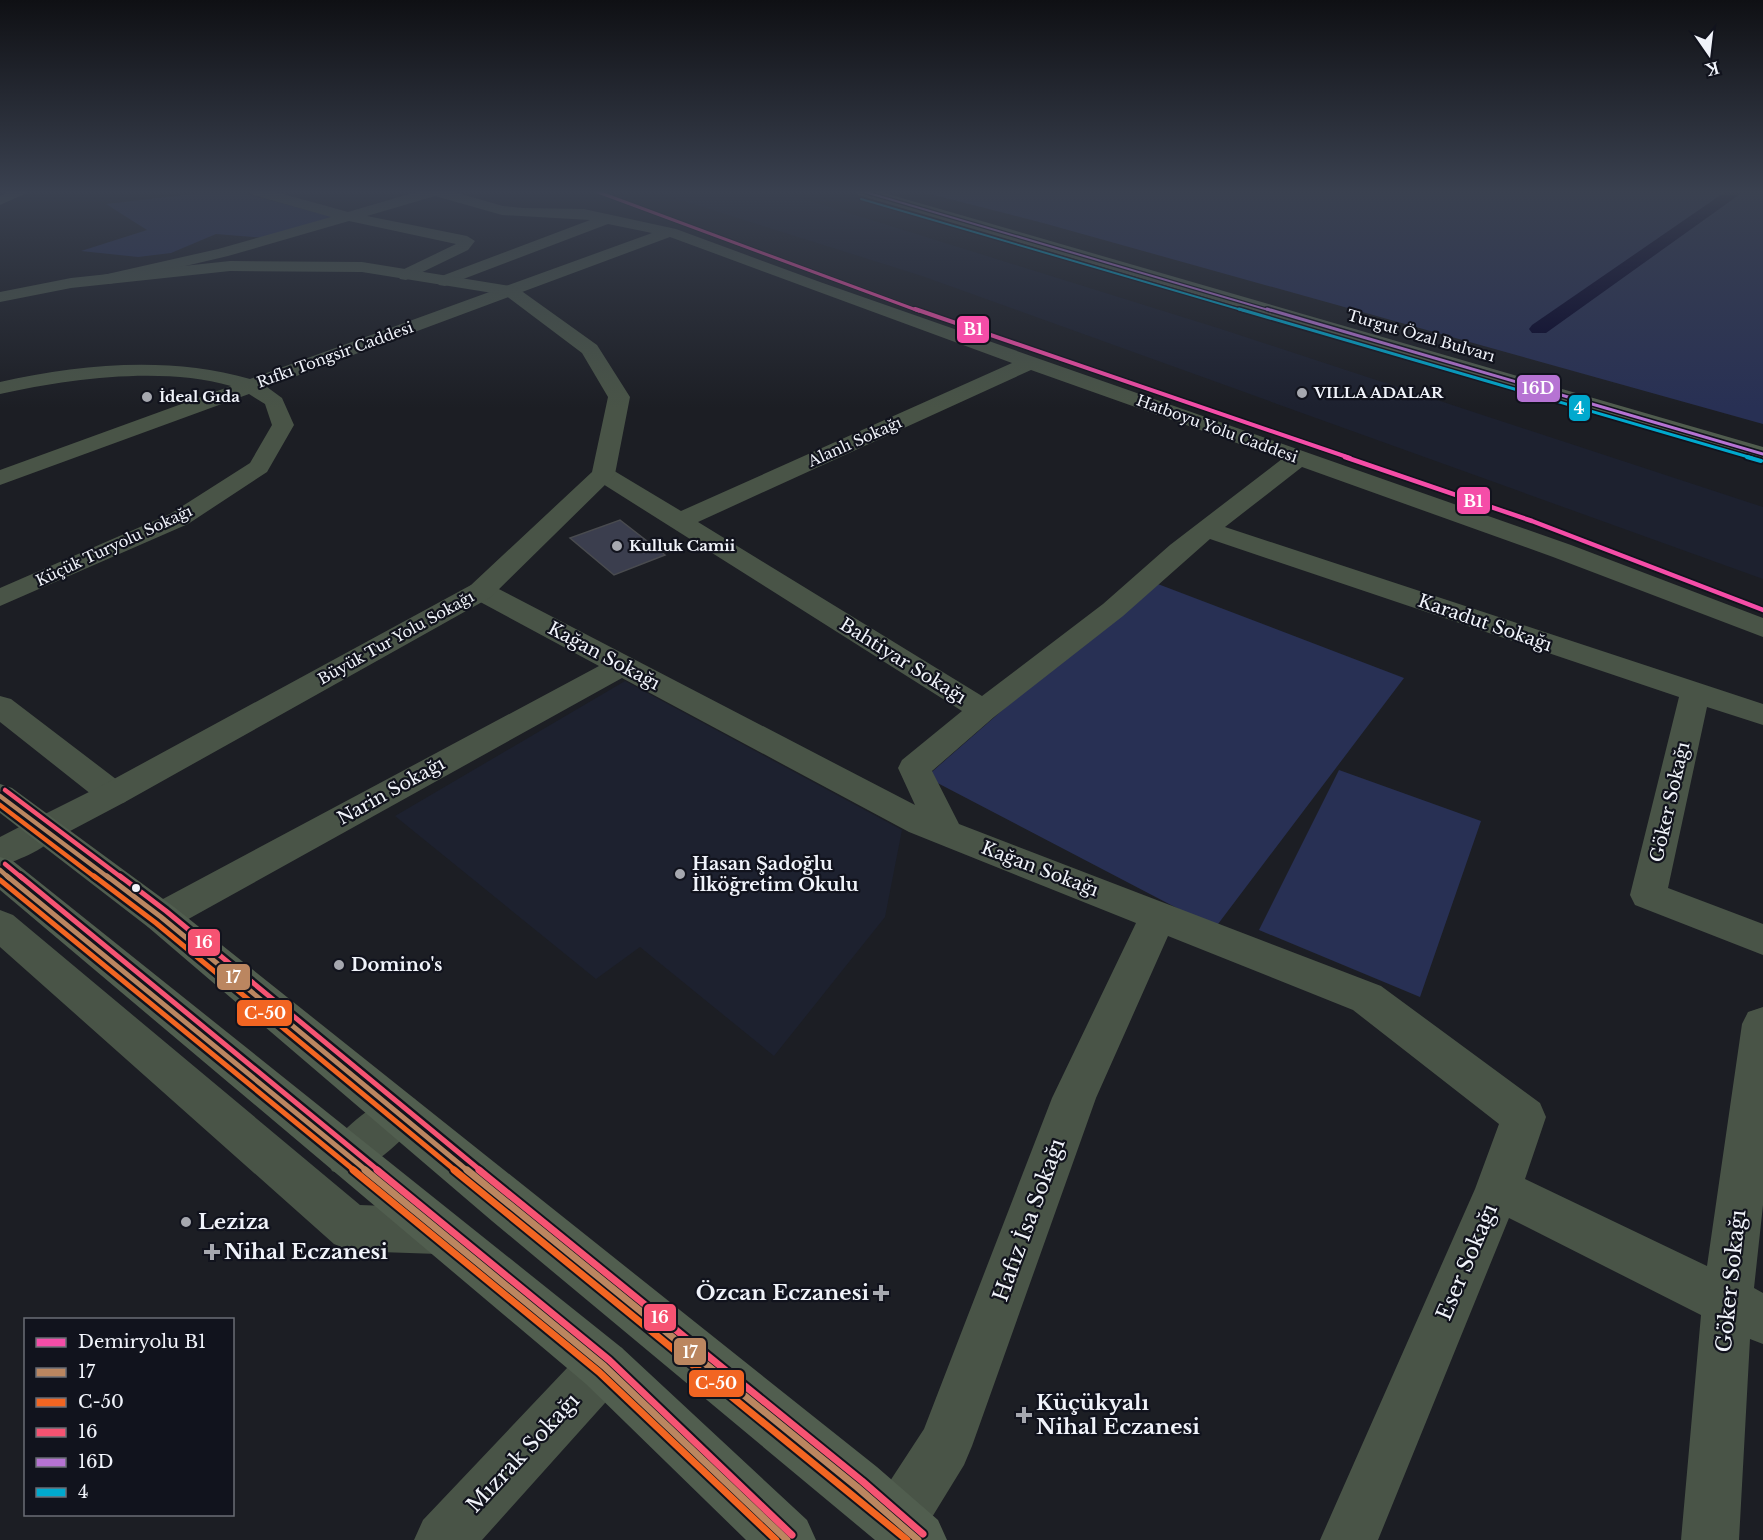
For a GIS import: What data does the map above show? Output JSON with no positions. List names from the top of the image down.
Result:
{
  "streets": {
    "highway": ["Turgut Özal Bulvarı"],
    "street": [
      "Rıfkı Tongsir Caddesi",
      "Hatboyu Yolu Caddesi",
      "Alanlı Sokağı",
      "Küçük Turyolu Sokağı",
      "Karadut Sokağı",
      "Büyük Tur Yolu Sokağı",
      "Kağan Sokağı",
      "Bahtiyar Sokağı",
      "Narin Sokağı",
      "Göker Sokağı",
      "Hafız İsa Sokağı",
      "Eser Sokağı",
      "Mızrak Sokağı"
    ]
  },
  "crossings": [
    ["Rıfkı Tongsir Caddesi", "Küçük Turyolu Sokağı"],
    ["Hatboyu Yolu Caddesi", "Alanlı Sokağı"],
    ["Hatboyu Yolu Caddesi", "Bahtiyar Sokağı"],
    ["Alanlı Sokağı", "Bahtiyar Sokağı"],
    ["Karadut Sokağı", "Bahtiyar Sokağı"],
    ["Karadut Sokağı", "Göker Sokağı"],
    ["Büyük Tur Yolu Sokağı", "Kağan Sokağı"],
    ["Büyük Tur Yolu Sokağı", "Bahtiyar Sokağı"],
    ["Kağan Sokağı", "Narin Sokağı"],
    ["Kağan Sokağı", "Hafız İsa Sokağı"],
    ["Kağan Sokağı", "Eser Sokağı"],
    ["Göker Sokağı", "Eser Sokağı"]
  ],
  "places": {
    "other": [
      "VILLA ADALAR",
      "İdeal Gıda",
      "Kulluk Camii",
      "Hasan Şadoğlu İlköğretim Okulu",
      "Domino's",
      "Leziza"
    ],
    "health": ["Nihal Eczanesi", "Özcan Eczanesi", "Küçükyalı Nihal Eczanesi"]
  },
  "lines": [
    "rail line B1",
    "transit line 16D",
    "transit line 4",
    "transit line 16",
    "transit line 17",
    "transit line C-50"
  ],
  "legend": [
    "Demiryolu B1",
    "17",
    "C-50",
    "16",
    "16D",
    "4"
  ],
  "north": "bottom"
}
